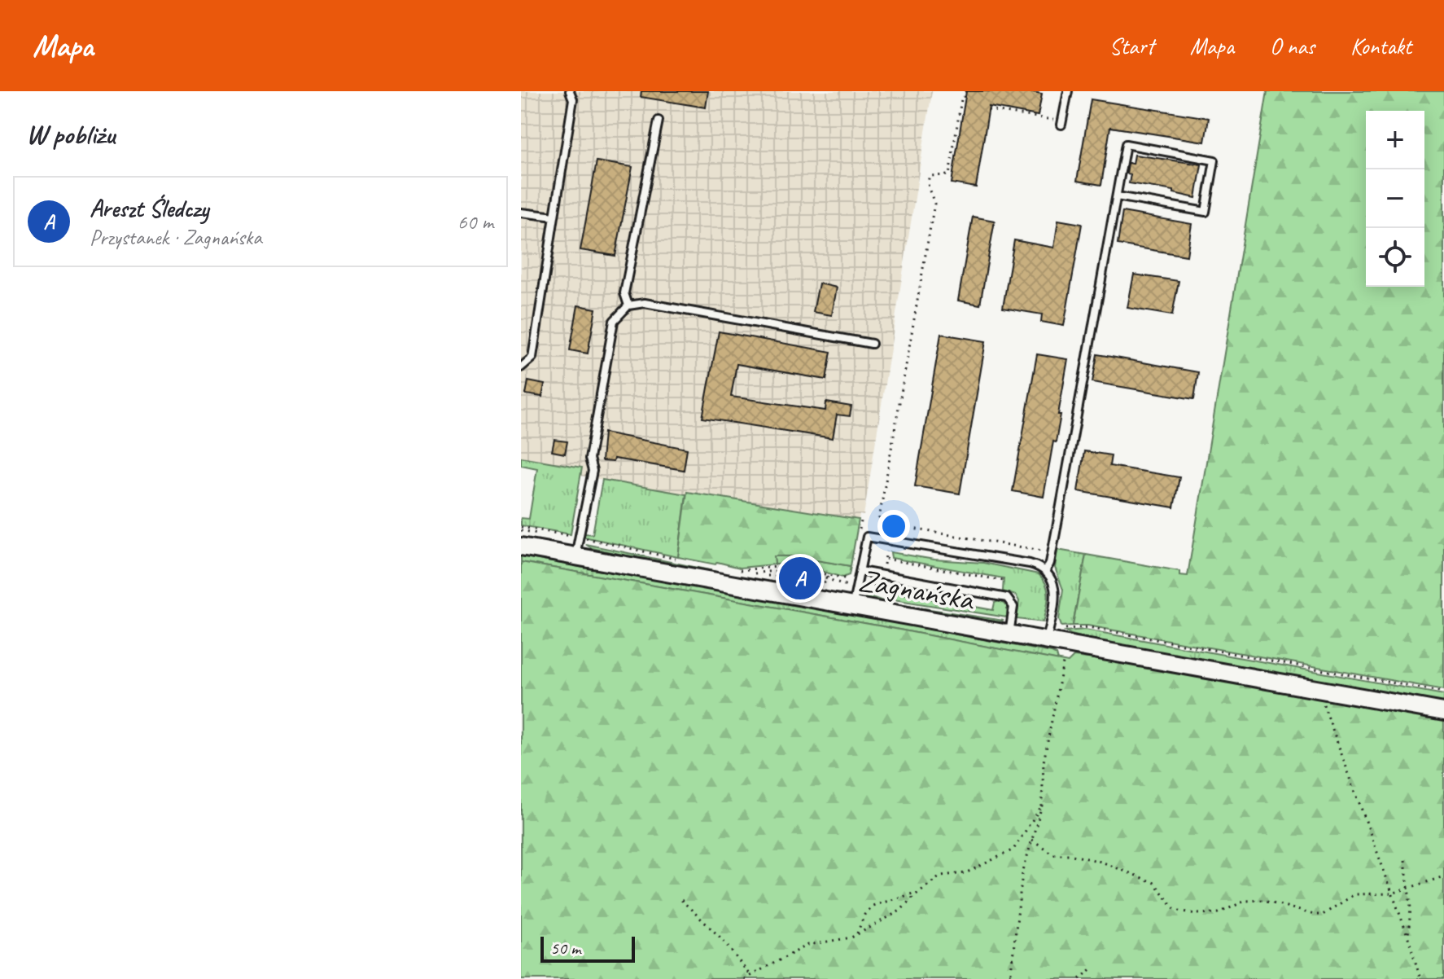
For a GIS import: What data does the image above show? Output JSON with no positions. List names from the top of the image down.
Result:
{
  "streets": {
    "street": ["Zagnańska"]
  },
  "scale_bar": "50 m",
  "page": {
    "header": "Mapa",
    "nav": [
      "Start",
      "Mapa",
      "O nas",
      "Kontakt"
    ],
    "heading": "W pobliżu",
    "map_buttons": ["+", "−"],
    "list": [
      {
        "mark": "A",
        "name": "Areszt Śledczy",
        "note": "Przystanek · Zagnańska",
        "value": "60 m"
      }
    ],
    "pins": "A",
    "scale": "50 m"
  }
}
